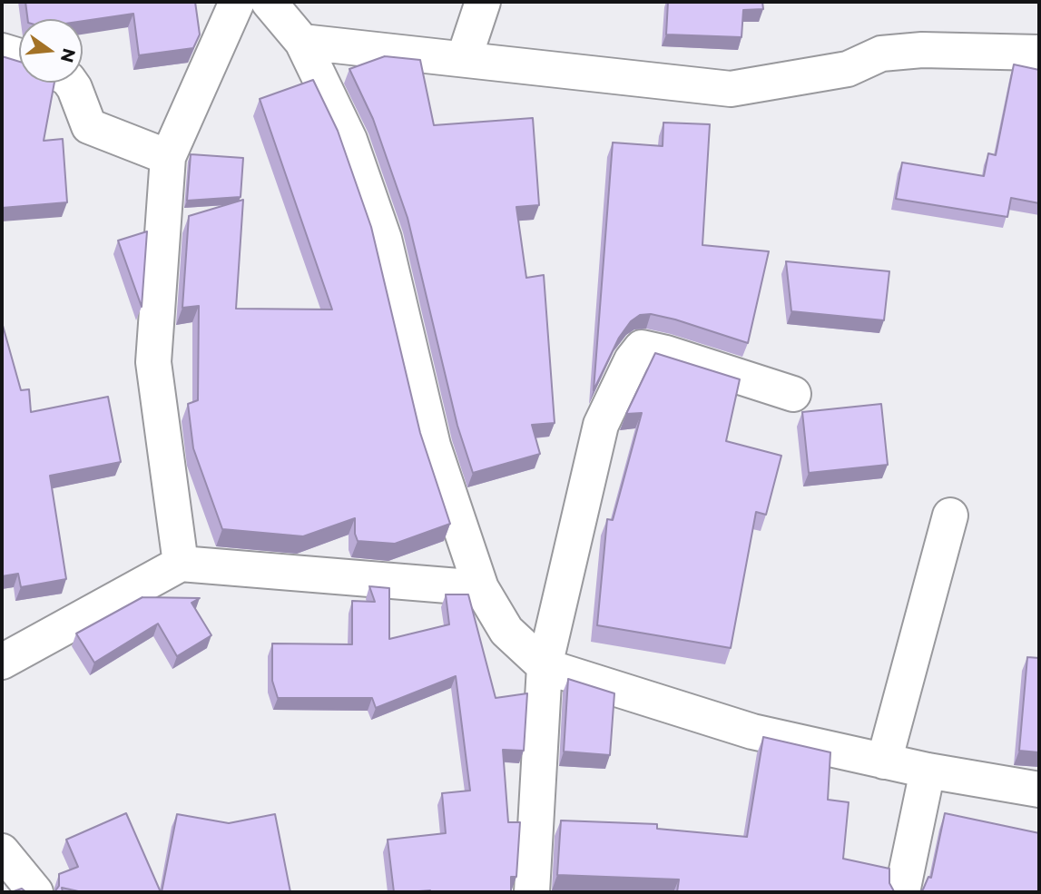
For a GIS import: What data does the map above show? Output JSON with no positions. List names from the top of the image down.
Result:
{
  "north": "right"
}
